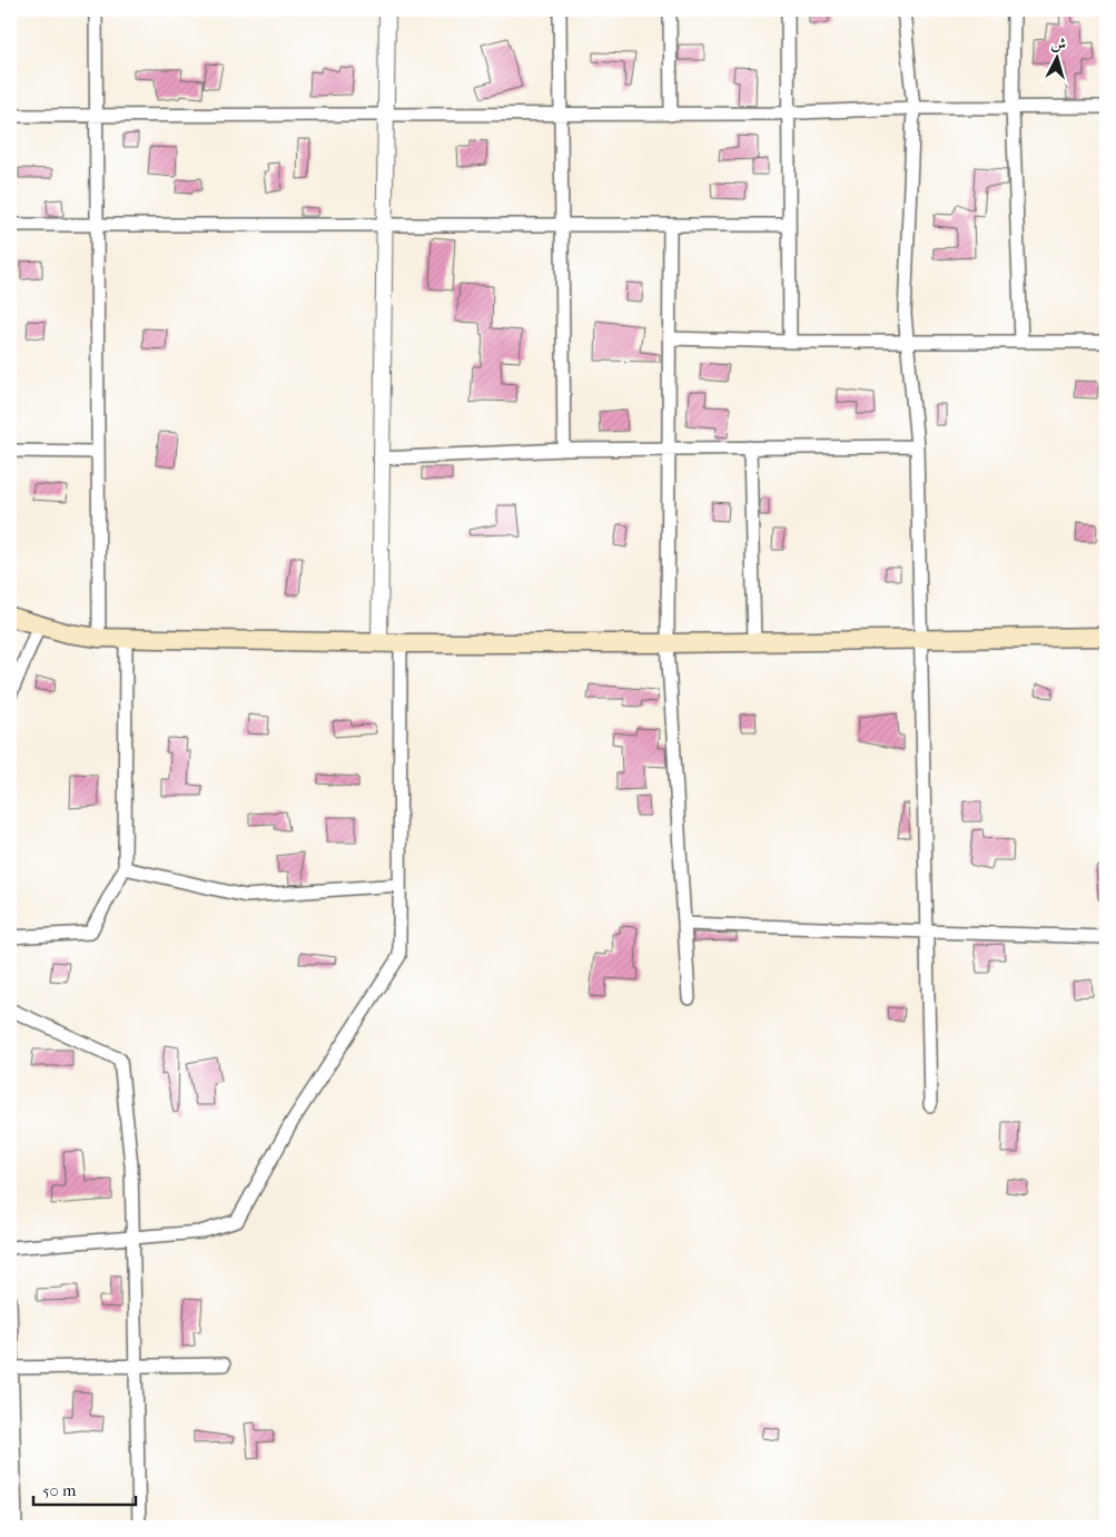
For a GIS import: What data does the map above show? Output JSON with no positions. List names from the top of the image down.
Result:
{
  "scale_bar": "50 m",
  "north": "top"
}
